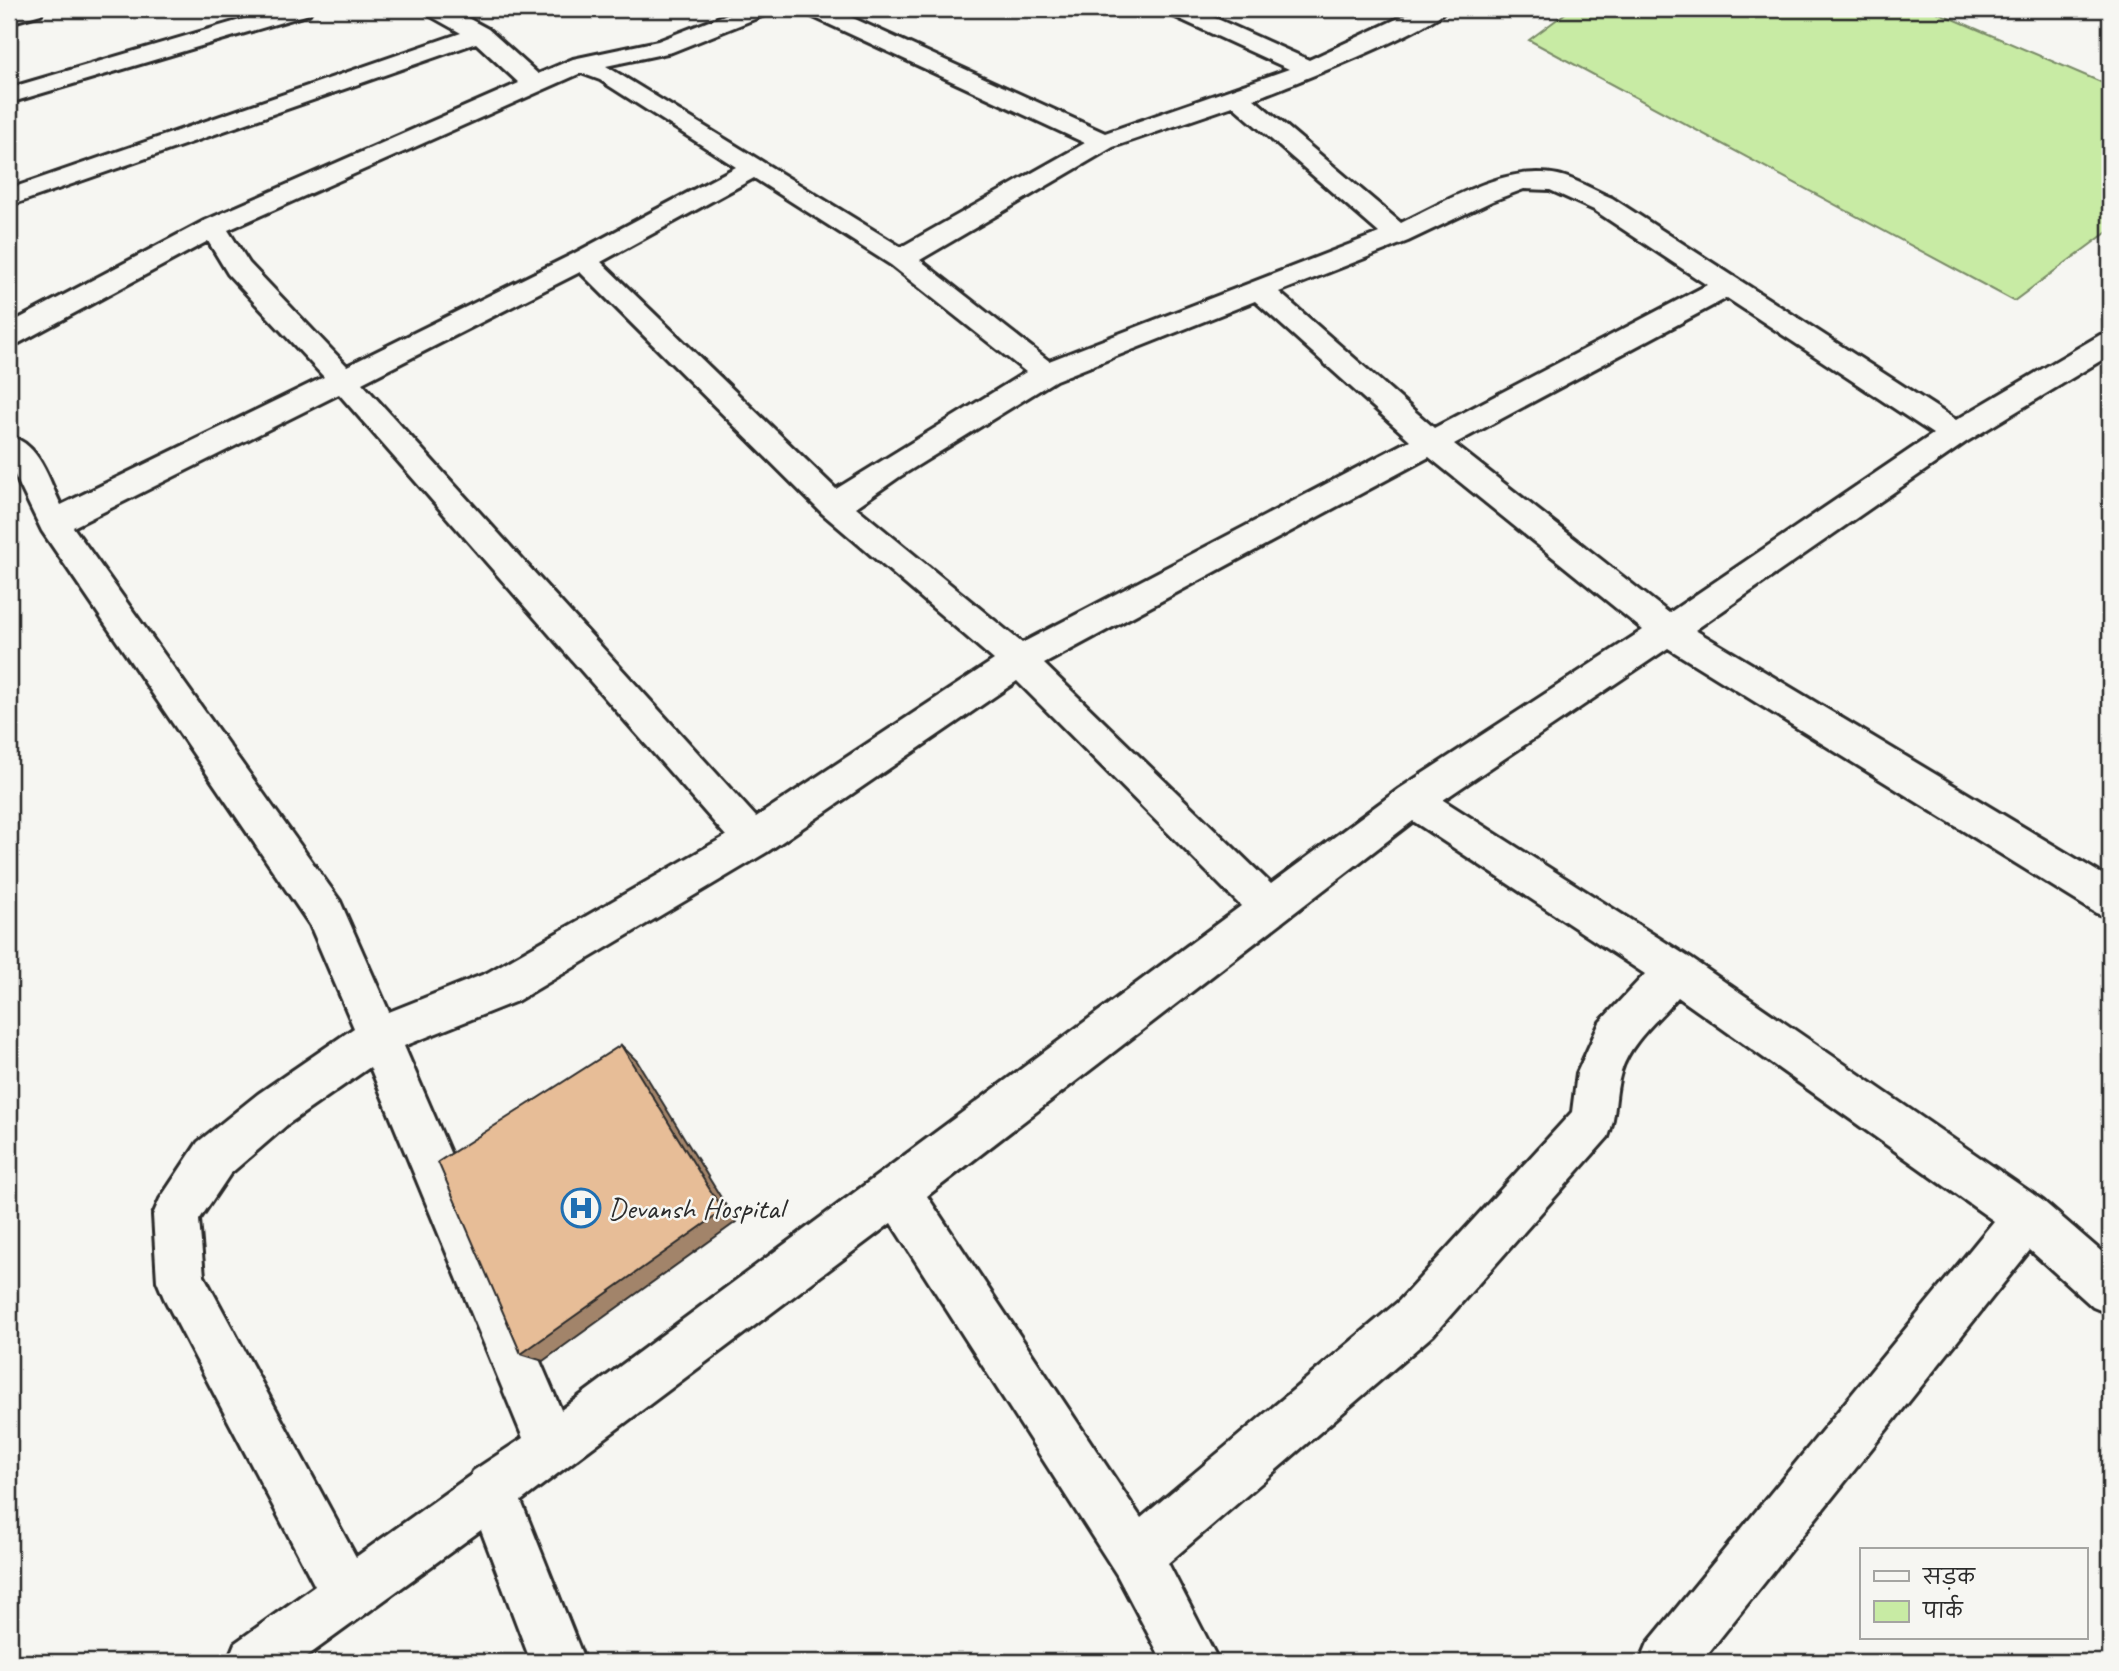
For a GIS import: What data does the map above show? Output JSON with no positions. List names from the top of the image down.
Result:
{
  "places": {
    "hospital": ["Devansh Hospital"]
  },
  "legend": ["सड़क", "पार्क"]
}
